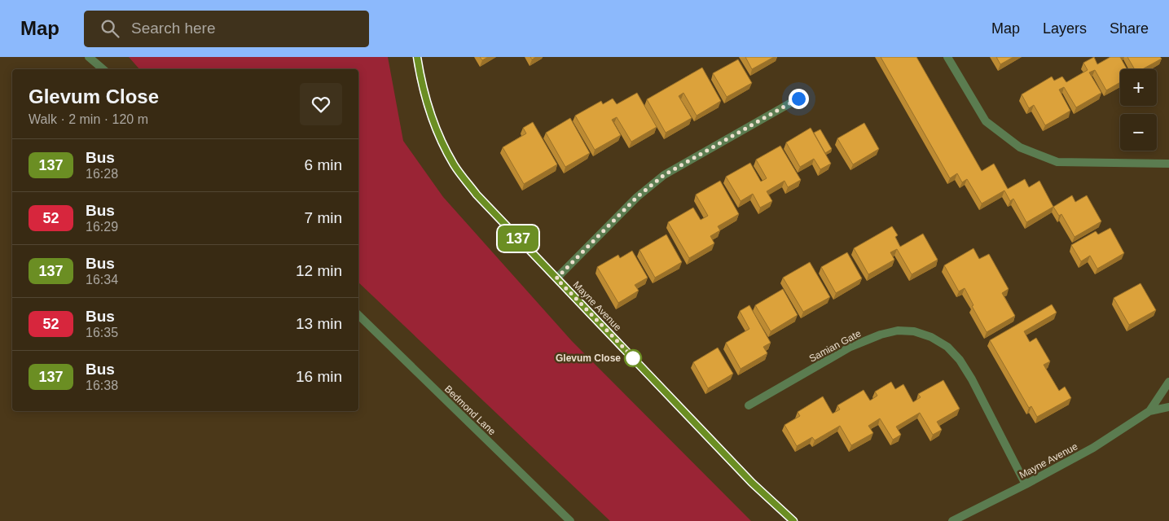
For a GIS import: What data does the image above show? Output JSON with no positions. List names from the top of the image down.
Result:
{
  "streets": {
    "street": ["Mayne Avenue", "Samian Gate", "Bedmond Lane"]
  },
  "crossings": [
    ["Mayne Avenue", "Samian Gate"]
  ],
  "places": ["Glevum Close"],
  "lines": ["bus line 137"],
  "page": {
    "header": "Map",
    "search": "Search here",
    "nav": ["Map", "Layers", "Share"],
    "on_map": "137",
    "map_buttons": ["+", "−"],
    "heading": ["Glevum Close", "Walk · 2 min · 120 m"],
    "list": [
      {
        "mark": "137",
        "name": "Bus",
        "note": "16:28",
        "value": "6 min"
      },
      {
        "mark": "52",
        "name": "Bus",
        "note": "16:29",
        "value": "7 min"
      },
      {
        "mark": "137",
        "name": "Bus",
        "note": "16:34",
        "value": "12 min"
      },
      {
        "mark": "52",
        "name": "Bus",
        "note": "16:35",
        "value": "13 min"
      },
      {
        "mark": "137",
        "name": "Bus",
        "note": "16:38",
        "value": "16 min"
      }
    ]
  }
}
